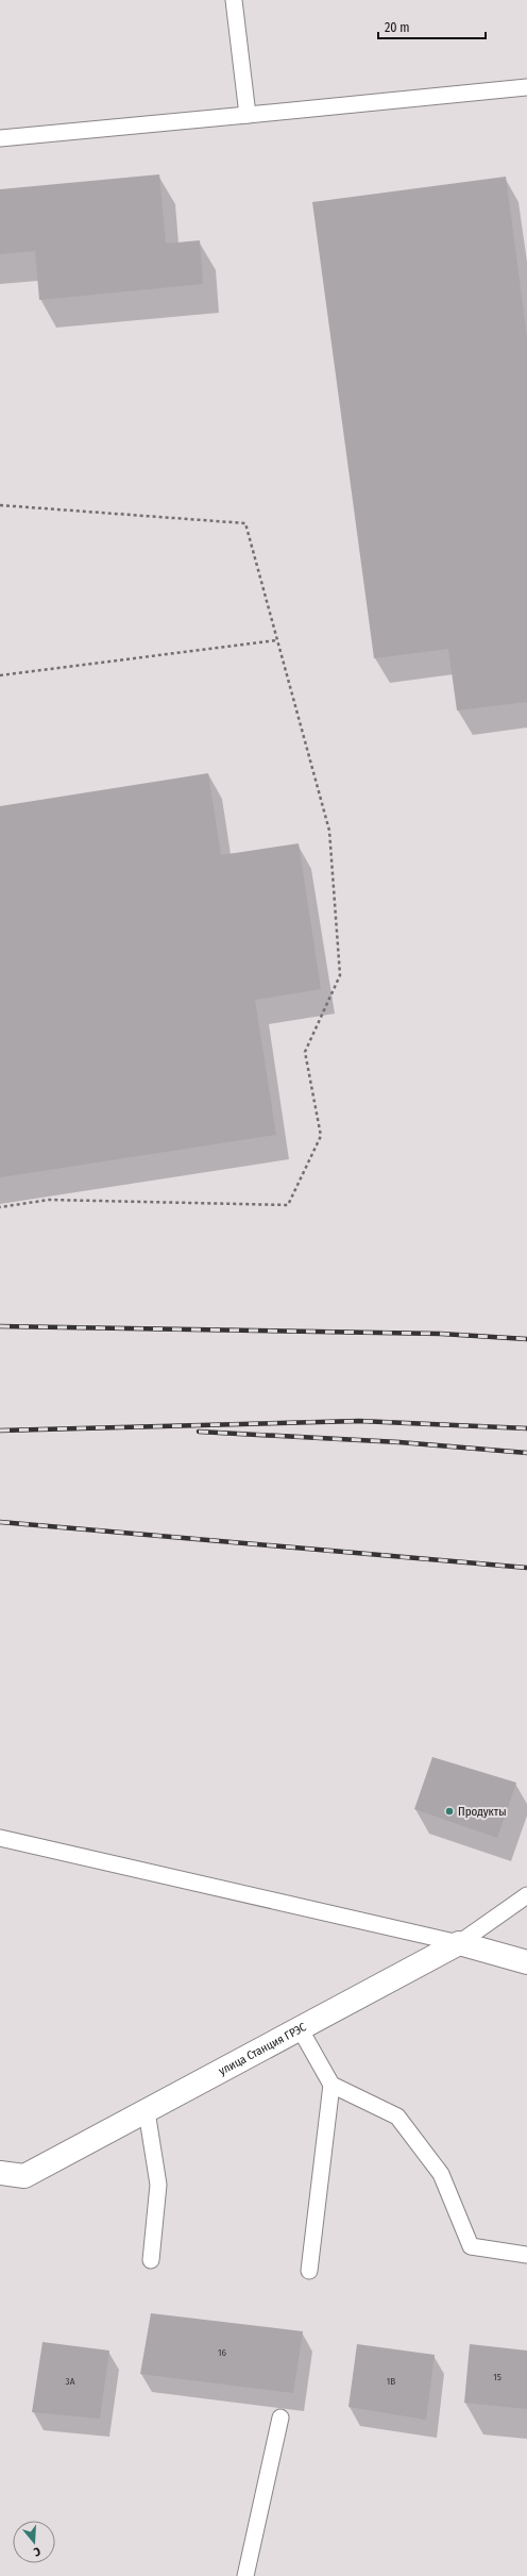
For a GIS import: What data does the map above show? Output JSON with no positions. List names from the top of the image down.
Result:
{
  "streets": {
    "street": ["улица Станция ГРЭС"]
  },
  "places": ["Продукты"],
  "house_numbers": [
    "16",
    "15",
    "3А",
    "1В"
  ],
  "scale_bar": "20 m",
  "north": "bottom"
}
